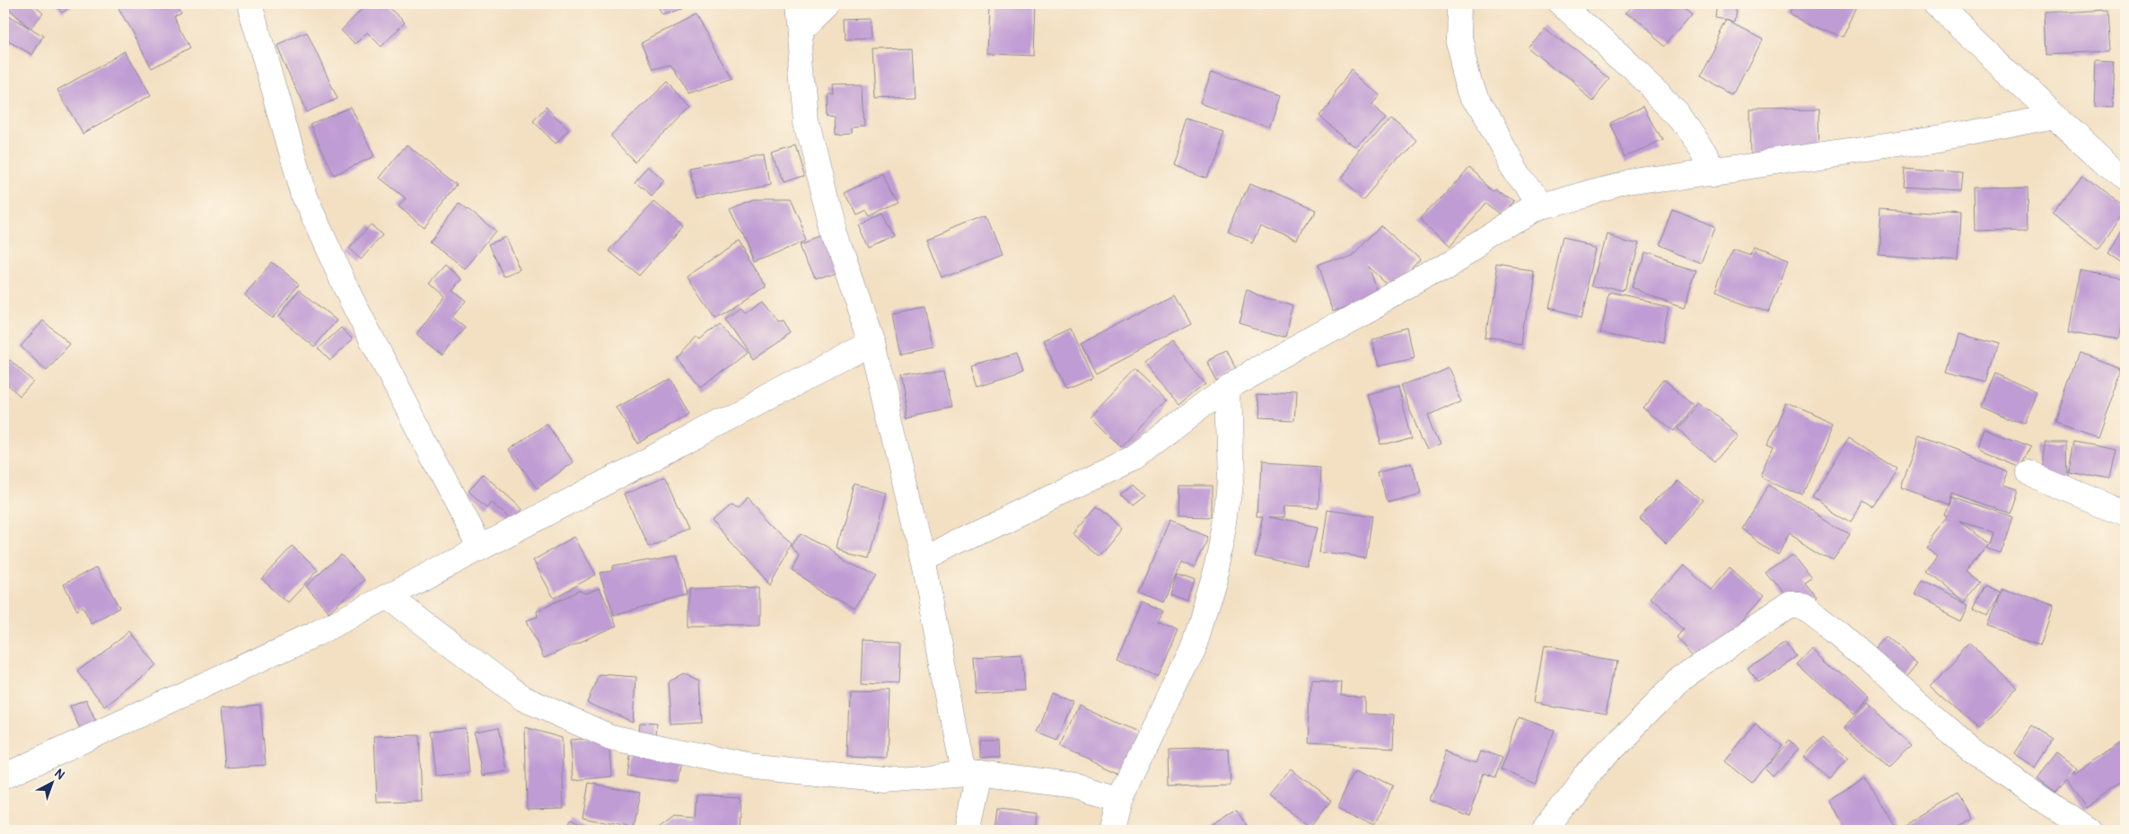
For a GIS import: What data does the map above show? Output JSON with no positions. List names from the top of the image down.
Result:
{
  "north": "top right"
}
